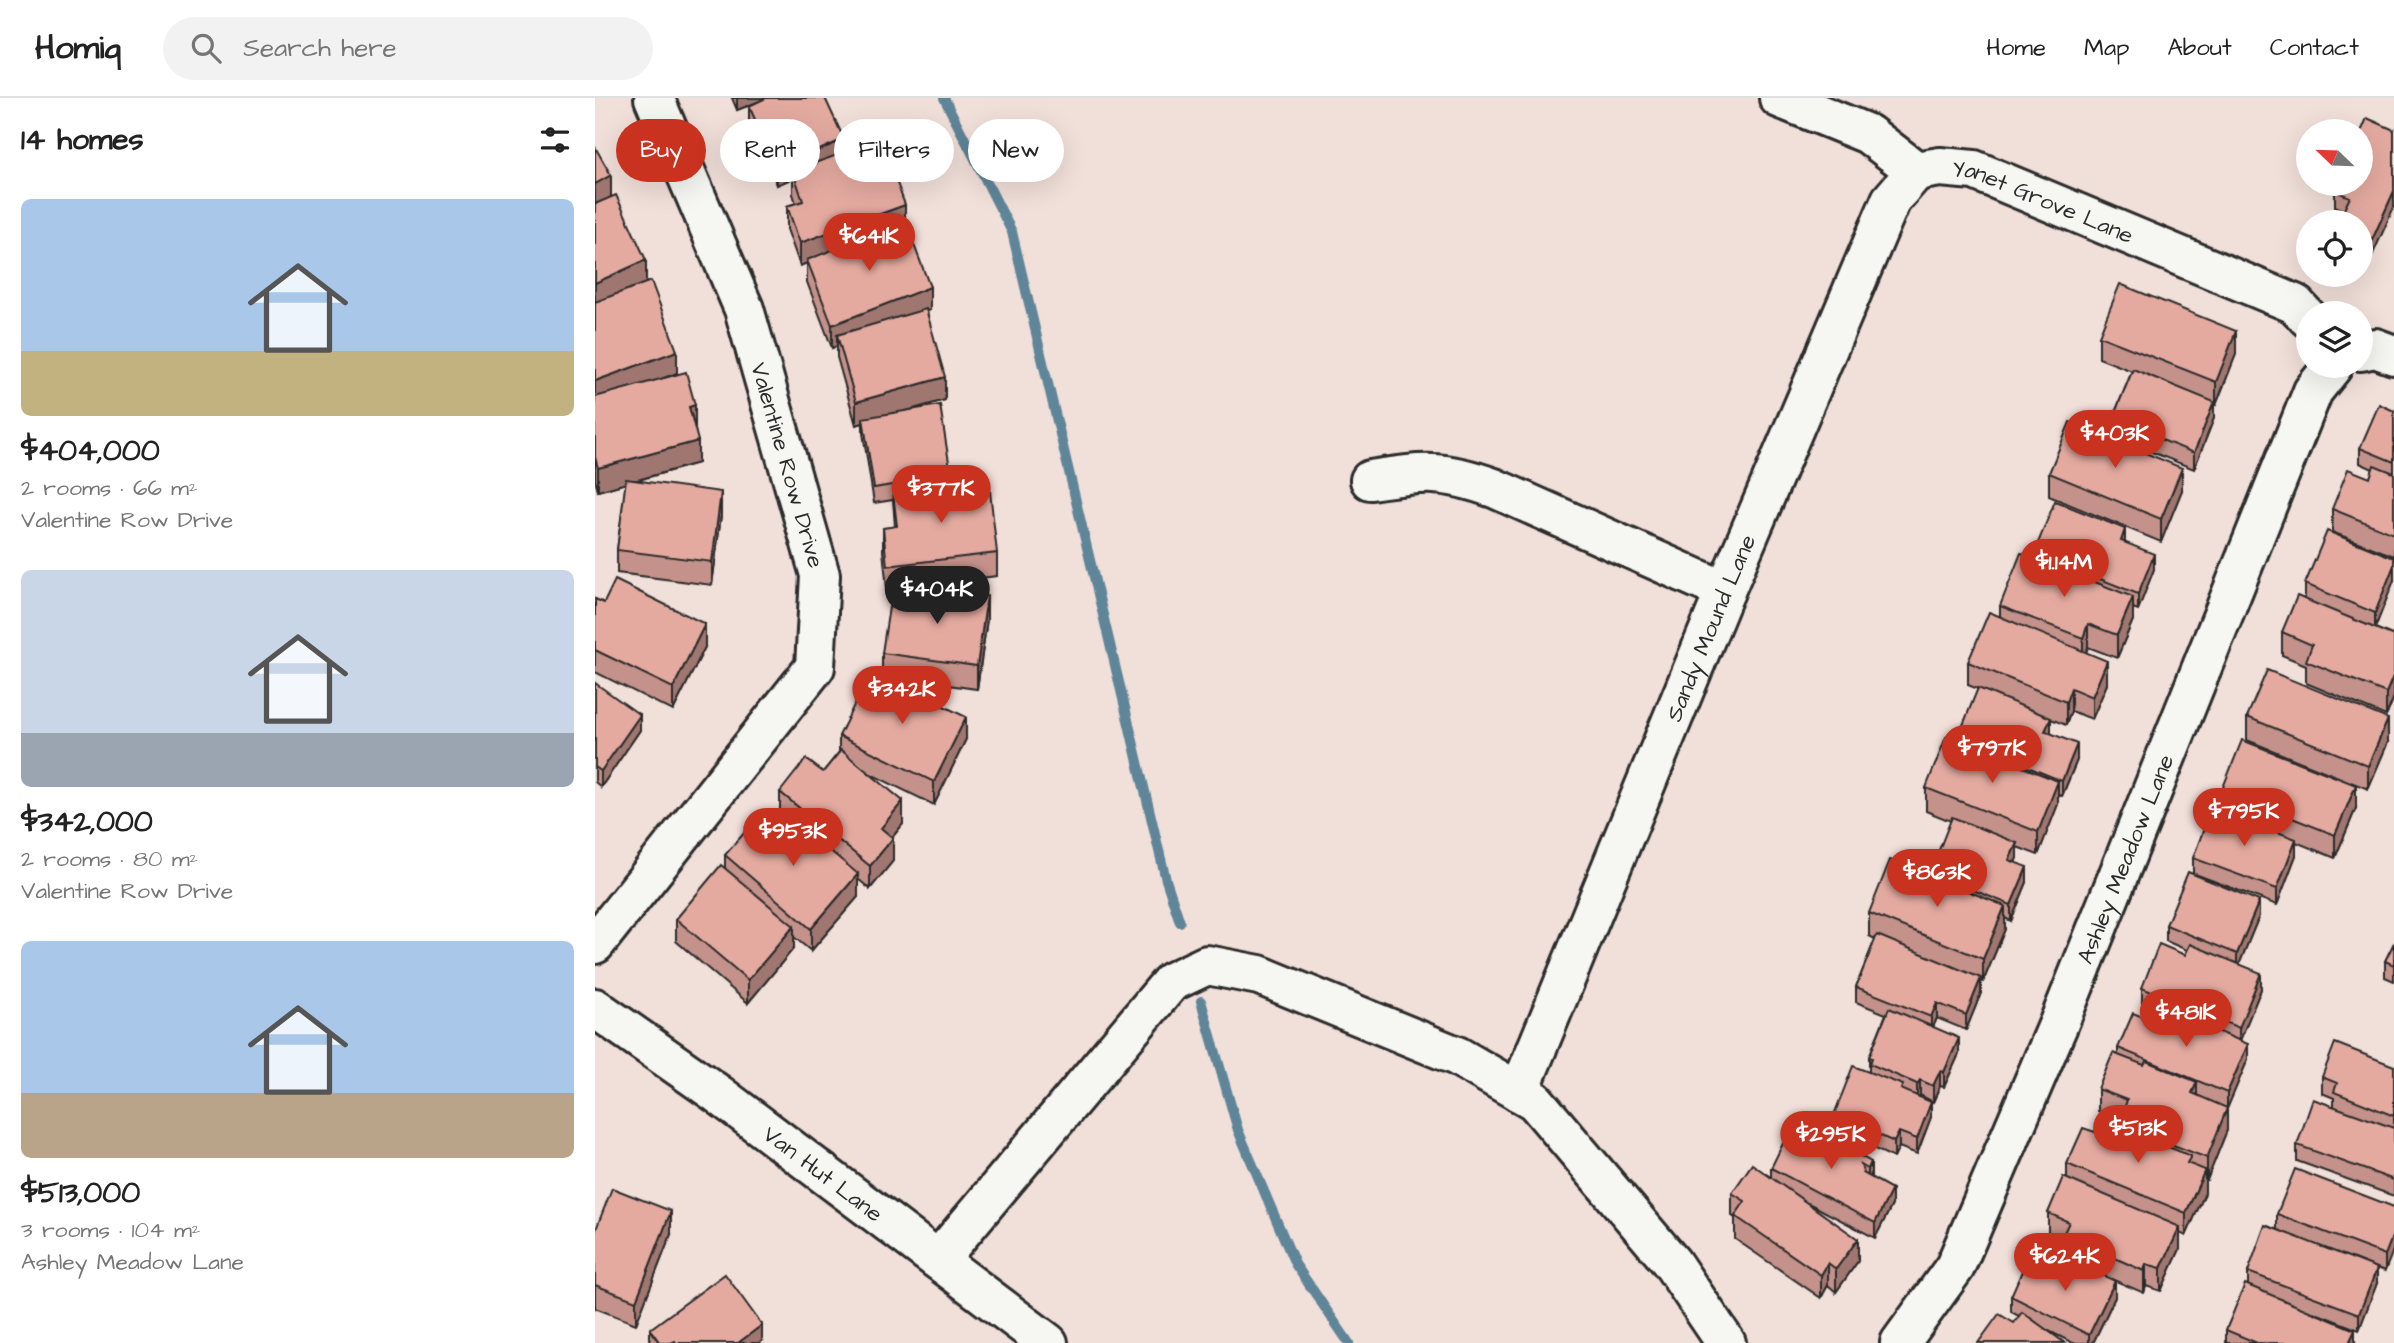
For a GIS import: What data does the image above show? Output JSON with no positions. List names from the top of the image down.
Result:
{
  "streets": {
    "street": [
      "Yanet Grove Lane",
      "Valentine Row Drive",
      "Sandy Mound Lane",
      "Ashley Meadow Lane",
      "Van Hut Lane"
    ]
  },
  "crossings": [
    ["Yanet Grove Lane", "Sandy Mound Lane"]
  ],
  "north": "top left",
  "page": {
    "header": "Homiq",
    "search": "Search here",
    "nav": [
      "Home",
      "Map",
      "About",
      "Contact"
    ],
    "heading": "14 homes",
    "chip": [
      "Buy",
      "Rent",
      "Filters",
      "New"
    ],
    "list": [
      {
        "name": "$404,000",
        "note": "2 rooms · 66 m² · Valentine Row Drive"
      },
      {
        "name": "$342,000",
        "note": "2 rooms · 80 m² · Valentine Row Drive"
      },
      {
        "name": "$513,000",
        "note": "3 rooms · 104 m² · Ashley Meadow Lane"
      }
    ],
    "price": [
      "$641K",
      "$403K",
      "$377K",
      "$1.14M",
      "$404K",
      "$342K",
      "$797K",
      "$795K",
      "$953K",
      "$863K",
      "$481K",
      "$513K",
      "$295K",
      "$624K"
    ]
  }
}
